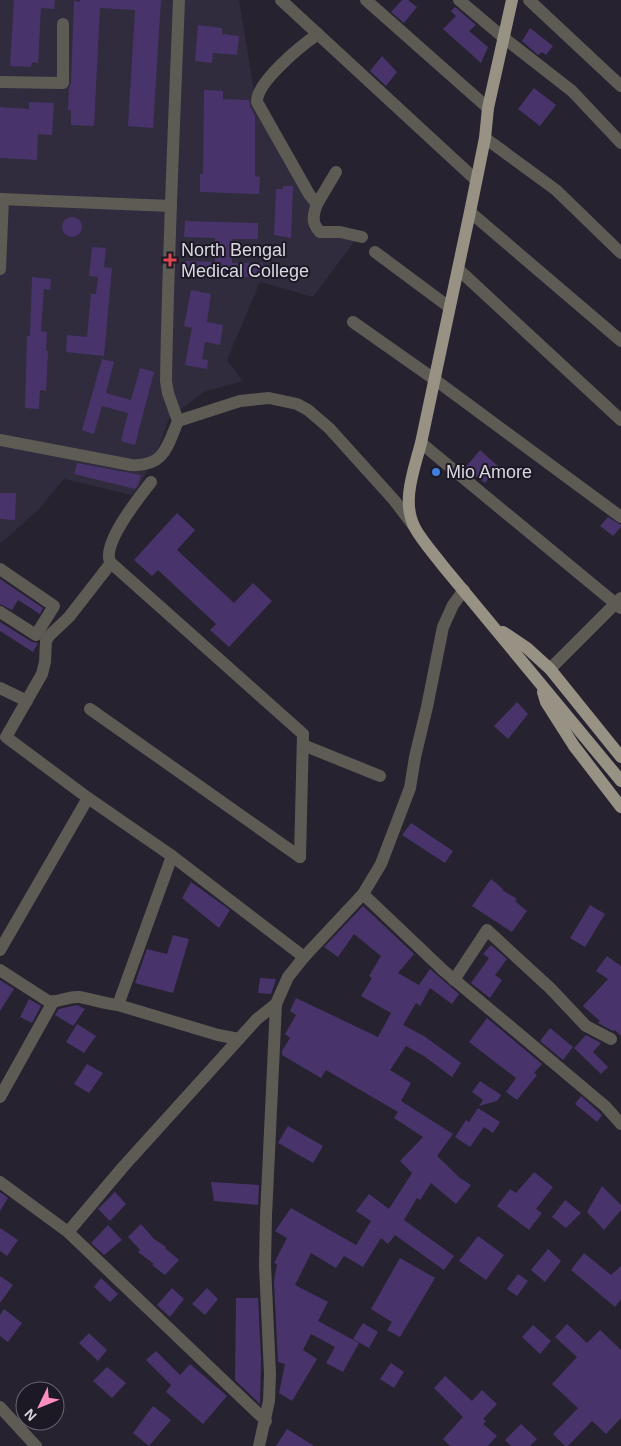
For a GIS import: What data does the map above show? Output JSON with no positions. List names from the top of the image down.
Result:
{
  "places": {
    "health": ["North Bengal Medical College"],
    "other": ["Mio Amore"]
  },
  "north": "bottom left"
}
